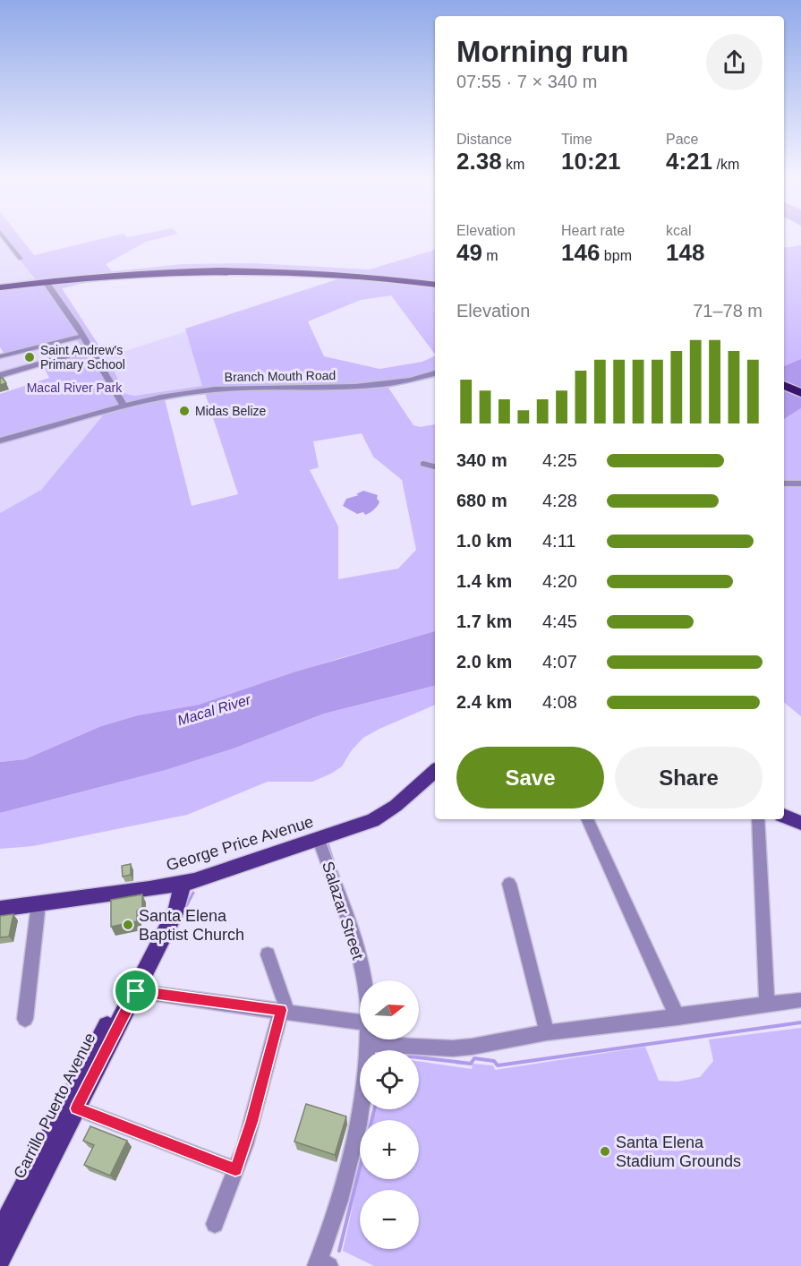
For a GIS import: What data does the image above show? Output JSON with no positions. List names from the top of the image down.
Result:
{
  "streets": {
    "main road": ["George Price Avenue", "Carrillo Puerto Avenue"],
    "street": ["Branch Mouth Road", "Salazar Street"]
  },
  "crossings": [
    ["George Price Avenue", "Salazar Street"],
    ["George Price Avenue", "Carrillo Puerto Avenue"]
  ],
  "water": ["Macal River"],
  "parks": ["Macal River Park"],
  "places": [
    "Saint Andrew's Primary School",
    "Midas Belize",
    "Santa Elena Baptist Church",
    "Santa Elena Stadium Grounds"
  ],
  "north": "right",
  "page": {
    "heading": ["Morning run", "07:55 · 7 × 340 m"],
    "stats": [
      ["Distance", "2.38 km"],
      ["Time", "10:21"],
      ["Pace", "4:21 /km"],
      ["Elevation", "49 m"],
      ["Heart rate", "146 bpm"],
      ["kcal", "148"]
    ],
    "chart": ["Elevation", "71–78 m"],
    "list": [
      {
        "name": "340 m",
        "note": "4:25"
      },
      {
        "name": "680 m",
        "note": "4:28"
      },
      {
        "name": "1.0 km",
        "note": "4:11"
      },
      {
        "name": "1.4 km",
        "note": "4:20"
      },
      {
        "name": "1.7 km",
        "note": "4:45"
      },
      {
        "name": "2.0 km",
        "note": "4:07"
      },
      {
        "name": "2.4 km",
        "note": "4:08"
      }
    ],
    "buttons": ["Save", "Share"],
    "map_buttons": ["+", "−"]
  }
}
